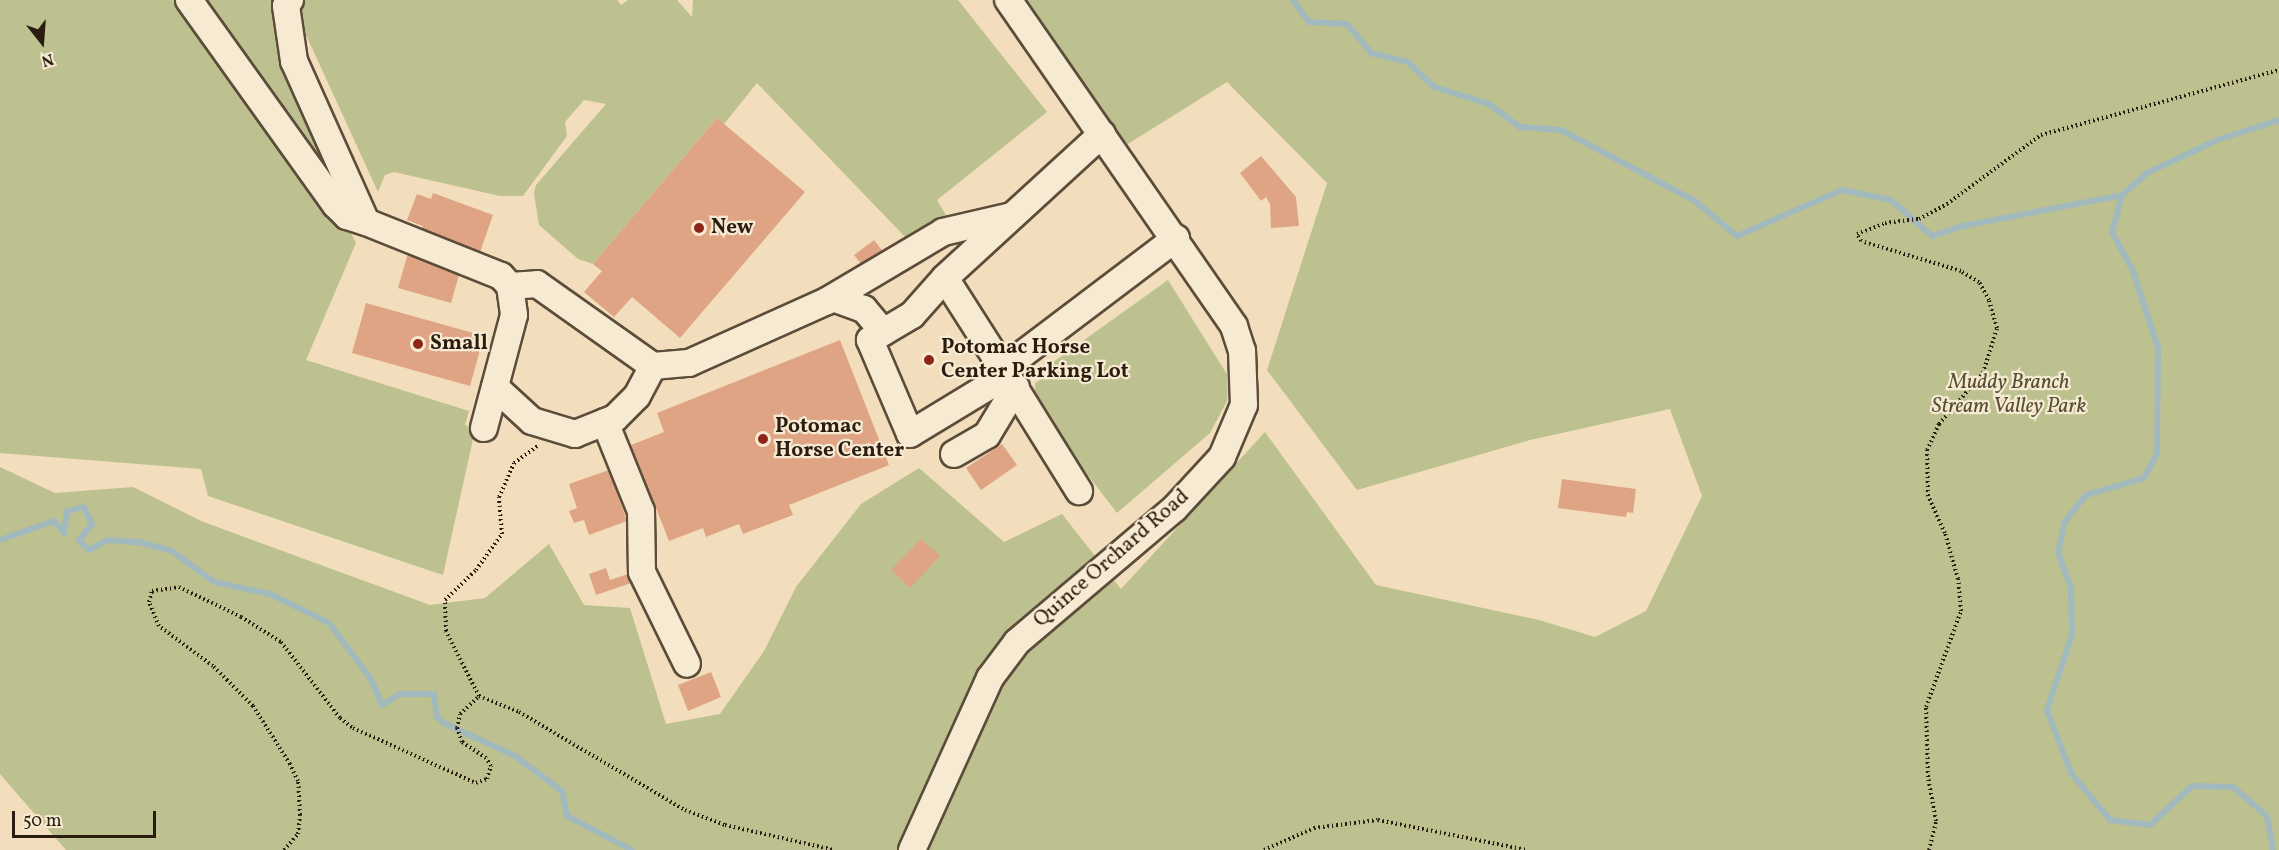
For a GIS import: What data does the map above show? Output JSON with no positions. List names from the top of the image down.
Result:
{
  "streets": {
    "street": ["Quince Orchard Road"]
  },
  "parks": ["Muddy Branch Stream Valley Park"],
  "places": [
    "New",
    "Small",
    "Potomac Horse Center Parking Lot",
    "Potomac Horse Center"
  ],
  "scale_bar": "50 m",
  "north": "bottom"
}
